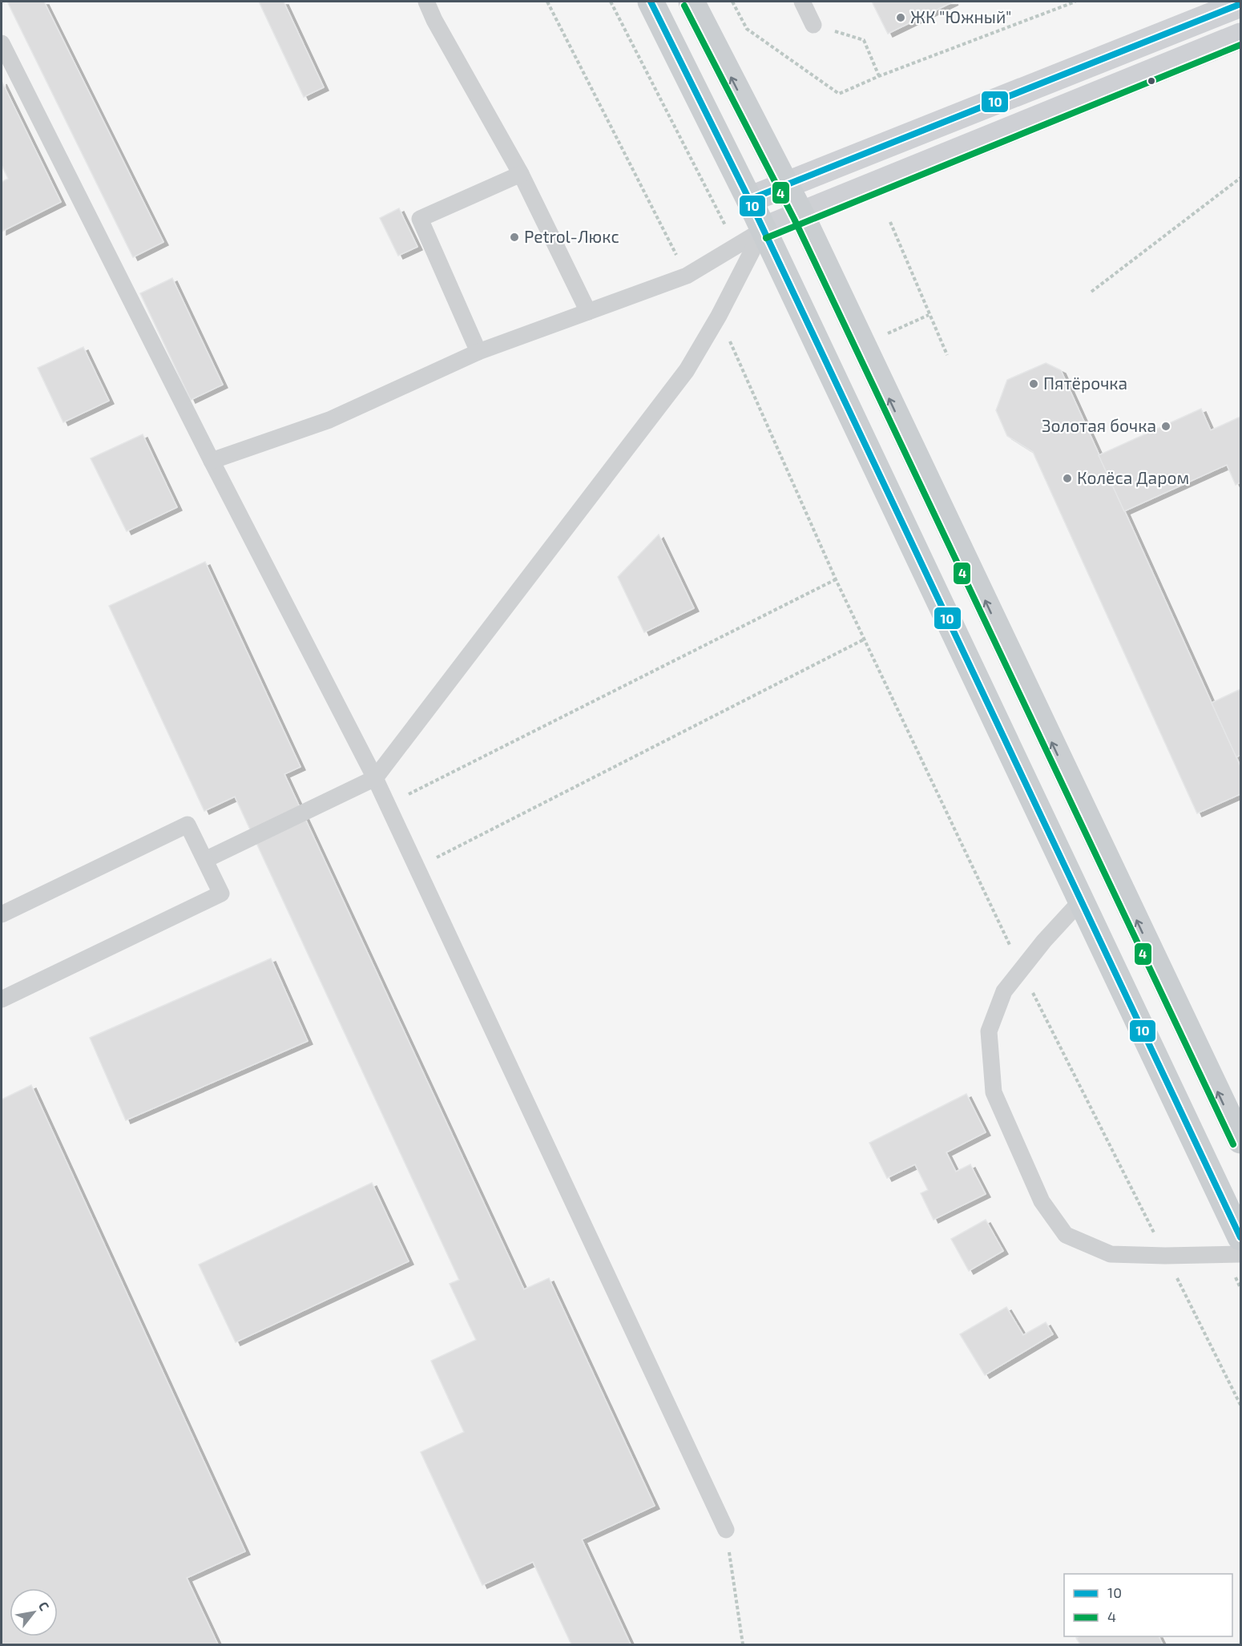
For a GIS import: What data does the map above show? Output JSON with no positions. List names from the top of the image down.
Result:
{
  "places": [
    "ЖК \"Южный\"",
    "Petrol-Люкс",
    "Пятёрочка",
    "Золотая бочка",
    "Колёса Даром"
  ],
  "lines": ["transit line 10", "transit line 4"],
  "legend": ["10", "4"],
  "north": "top right"
}
